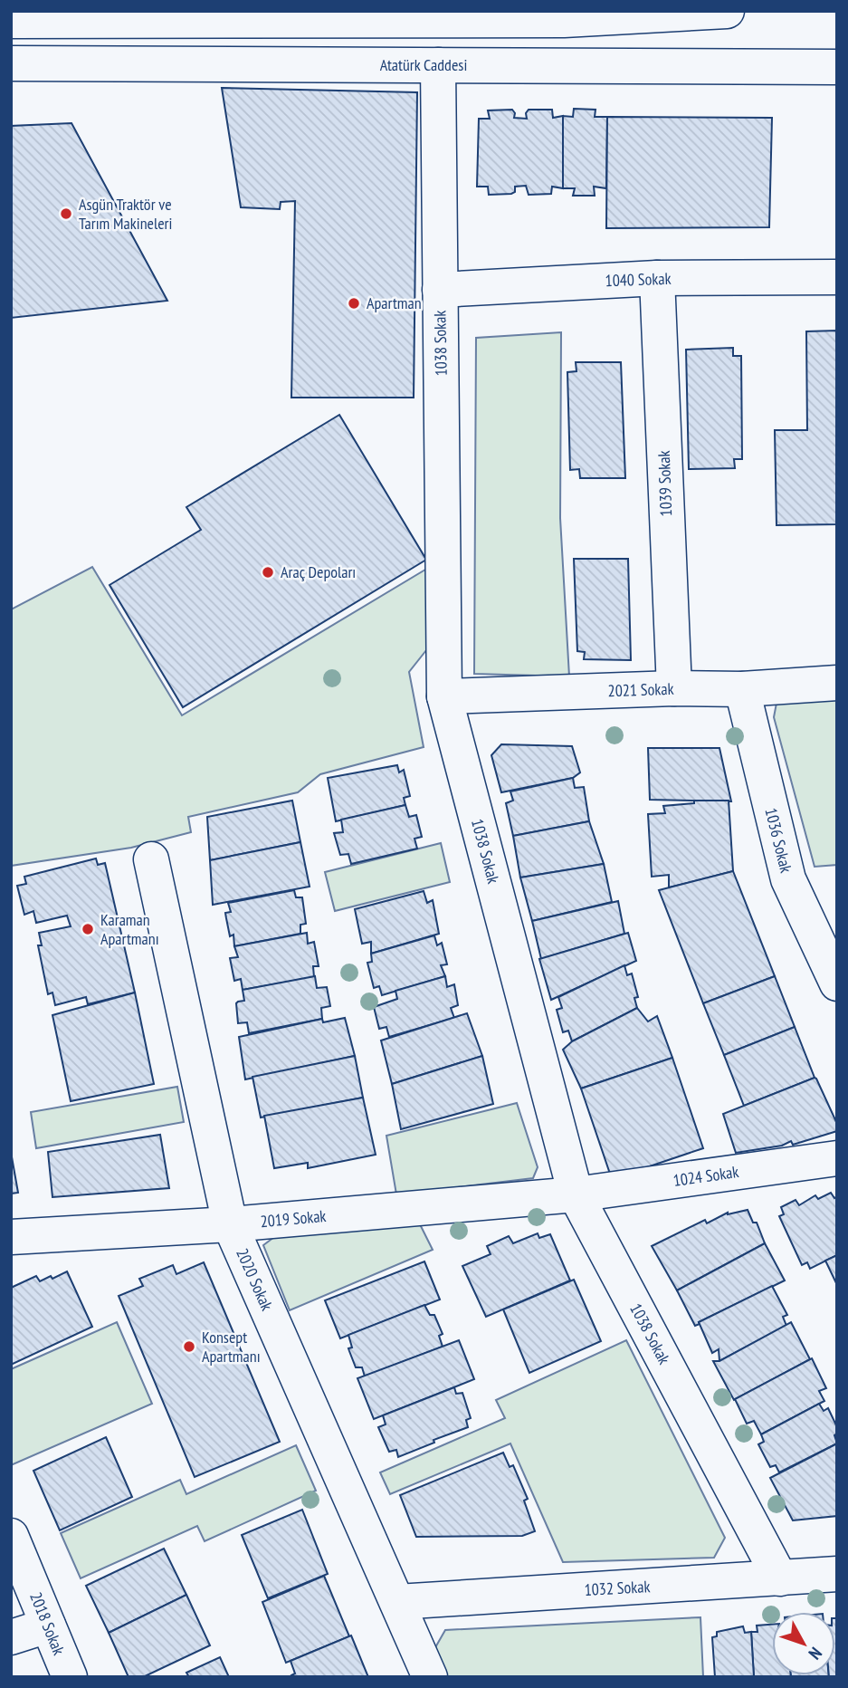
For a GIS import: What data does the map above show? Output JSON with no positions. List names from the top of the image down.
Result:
{
  "streets": {
    "main road": [
      "Atatürk Caddesi",
      "1040 Sokak",
      "1038 Sokak",
      "1039 Sokak",
      "2021 Sokak",
      "1036 Sokak",
      "1024 Sokak",
      "2019 Sokak",
      "2020 Sokak",
      "1032 Sokak",
      "2018 Sokak"
    ]
  },
  "crossings": [
    ["Atatürk Caddesi", "1038 Sokak"],
    ["1040 Sokak", "1038 Sokak"],
    ["1040 Sokak", "1039 Sokak"],
    ["1038 Sokak", "2021 Sokak"],
    ["1038 Sokak", "1024 Sokak"],
    ["1038 Sokak", "2019 Sokak"],
    ["1038 Sokak", "1032 Sokak"],
    ["1039 Sokak", "2021 Sokak"],
    ["2021 Sokak", "1036 Sokak"],
    ["1024 Sokak", "2019 Sokak"],
    ["2019 Sokak", "2020 Sokak"],
    ["2020 Sokak", "1032 Sokak"]
  ],
  "places": [
    "Asgün Traktör ve Tarım Makineleri",
    "Apartman",
    "Araç Depoları",
    "Karaman Apartmanı",
    "Konsept Apartmanı"
  ],
  "north": "bottom right"
}
